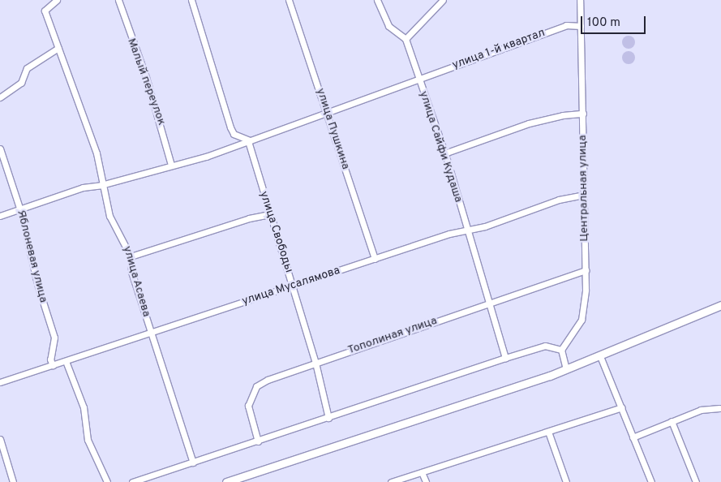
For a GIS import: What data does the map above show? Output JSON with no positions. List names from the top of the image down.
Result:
{
  "streets": {
    "street": [
      "улица 1-й квартал",
      "Малый переулок",
      "улица Пушкина",
      "улица Сайфи Кудаша",
      "Центральная улица",
      "улица Свободы",
      "Яблоневая улица",
      "улица Асаева",
      "улица Мусалямова",
      "Тополиная улица"
    ]
  },
  "crossings": [
    ["улица 1-й квартал", "Малый переулок"],
    ["улица 1-й квартал", "улица Пушкина"],
    ["улица 1-й квартал", "улица Сайфи Кудаша"],
    ["улица 1-й квартал", "Центральная улица"],
    ["улица 1-й квартал", "улица Свободы"],
    ["улица 1-й квартал", "Яблоневая улица"],
    ["улица 1-й квартал", "улица Асаева"],
    ["улица Пушкина", "улица Мусалямова"],
    ["улица Сайфи Кудаша", "улица Мусалямова"],
    ["улица Сайфи Кудаша", "Тополиная улица"],
    ["Центральная улица", "улица Мусалямова"],
    ["Центральная улица", "Тополиная улица"],
    ["улица Свободы", "улица Мусалямова"],
    ["улица Свободы", "Тополиная улица"],
    ["Яблоневая улица", "улица Мусалямова"],
    ["улица Асаева", "улица Мусалямова"]
  ],
  "scale_bar": "100 m"
}
